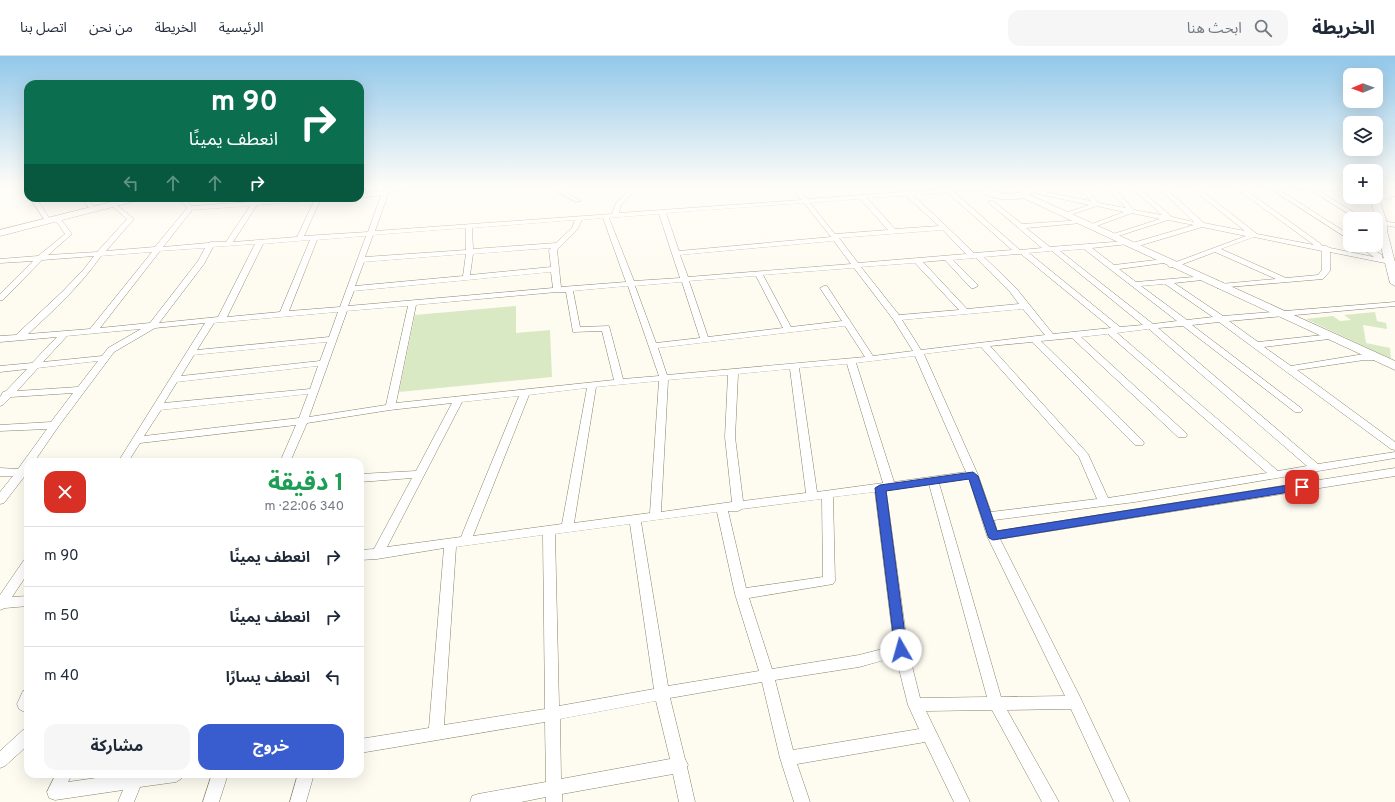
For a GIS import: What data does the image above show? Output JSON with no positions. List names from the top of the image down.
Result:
{
  "north": "left",
  "page": {
    "header": "الخريطة",
    "search": "ابحث هنا",
    "nav": [
      "الرئيسية",
      "الخريطة",
      "من نحن",
      "اتصل بنا"
    ],
    "map_buttons": ["+", "−"],
    "turn": ["90 m", "انعطف يمينًا"],
    "heading": ["1 دقيقة", "340 m · 22:06"],
    "list": [
      {
        "name": "انعطف يمينًا",
        "value": "90 m"
      },
      {
        "name": "انعطف يمينًا",
        "value": "50 m"
      },
      {
        "name": "انعطف يسارًا",
        "value": "40 m"
      }
    ],
    "buttons": ["خروج", "مشاركة"]
  }
}
